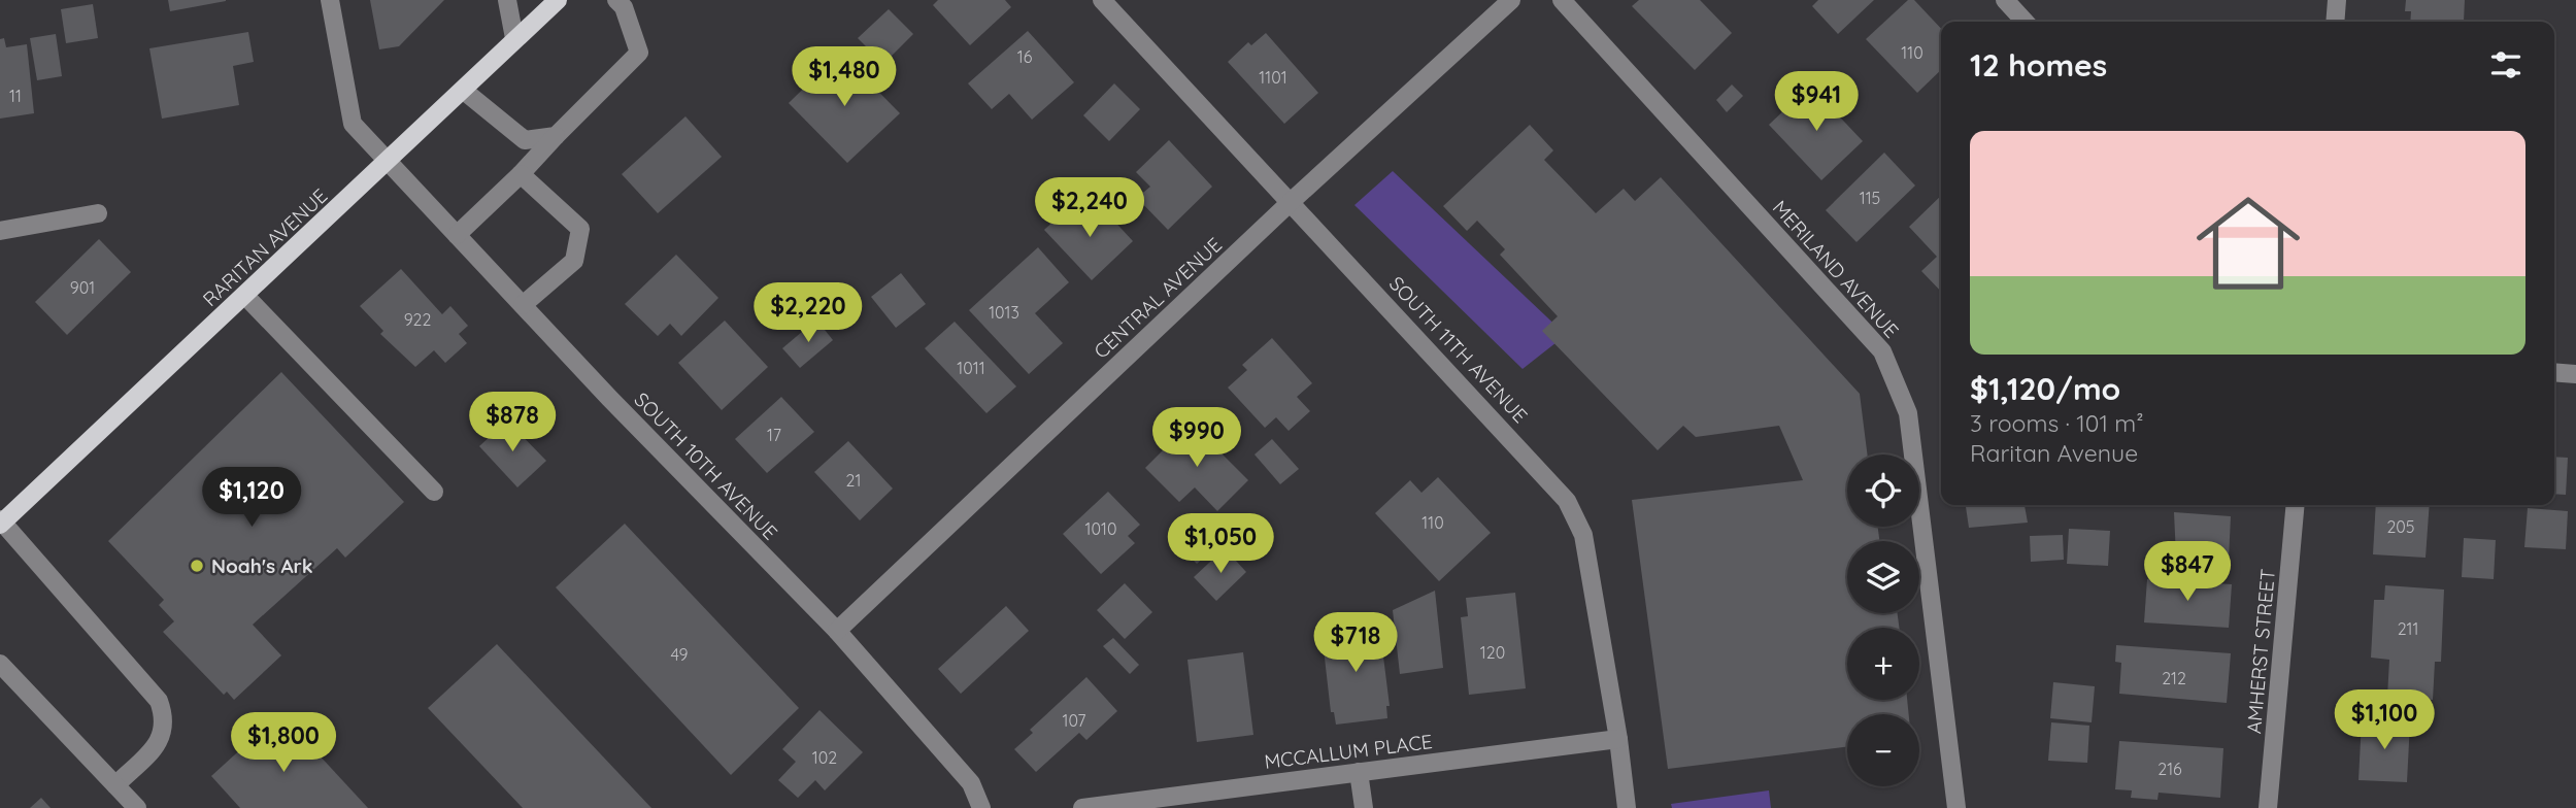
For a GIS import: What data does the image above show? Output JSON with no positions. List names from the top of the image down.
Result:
{
  "streets": {
    "main road": ["RARITAN AVENUE"],
    "street": [
      "MERILAND AVENUE",
      "CENTRAL AVENUE",
      "SOUTH 11TH AVENUE",
      "SOUTH 10TH AVENUE",
      "AMHERST STREET",
      "MCCALLUM PLACE"
    ]
  },
  "crossings": [
    ["RARITAN AVENUE", "SOUTH 10TH AVENUE"],
    ["CENTRAL AVENUE", "SOUTH 11TH AVENUE"],
    ["CENTRAL AVENUE", "SOUTH 10TH AVENUE"],
    ["SOUTH 11TH AVENUE", "MCCALLUM PLACE"]
  ],
  "places": ["Noah's Ark"],
  "house_numbers": [
    "110",
    "16",
    "1101",
    "11",
    "115",
    "901",
    "1013",
    "922",
    "1011",
    "17",
    "21",
    "110",
    "205",
    "1010",
    "211",
    "120",
    "49",
    "212",
    "107",
    "102",
    "216"
  ],
  "page": {
    "heading": "12 homes",
    "price": [
      "$1,480",
      "$941",
      "$2,240",
      "$2,220",
      "$878",
      "$990",
      "$1,120",
      "$1,050",
      "$847",
      "$718",
      "$1,100",
      "$1,800"
    ],
    "list": [
      {
        "name": "$1,120/mo",
        "note": "3 rooms · 101 m² · Raritan Avenue"
      }
    ],
    "map_buttons": ["+", "−"]
  }
}
